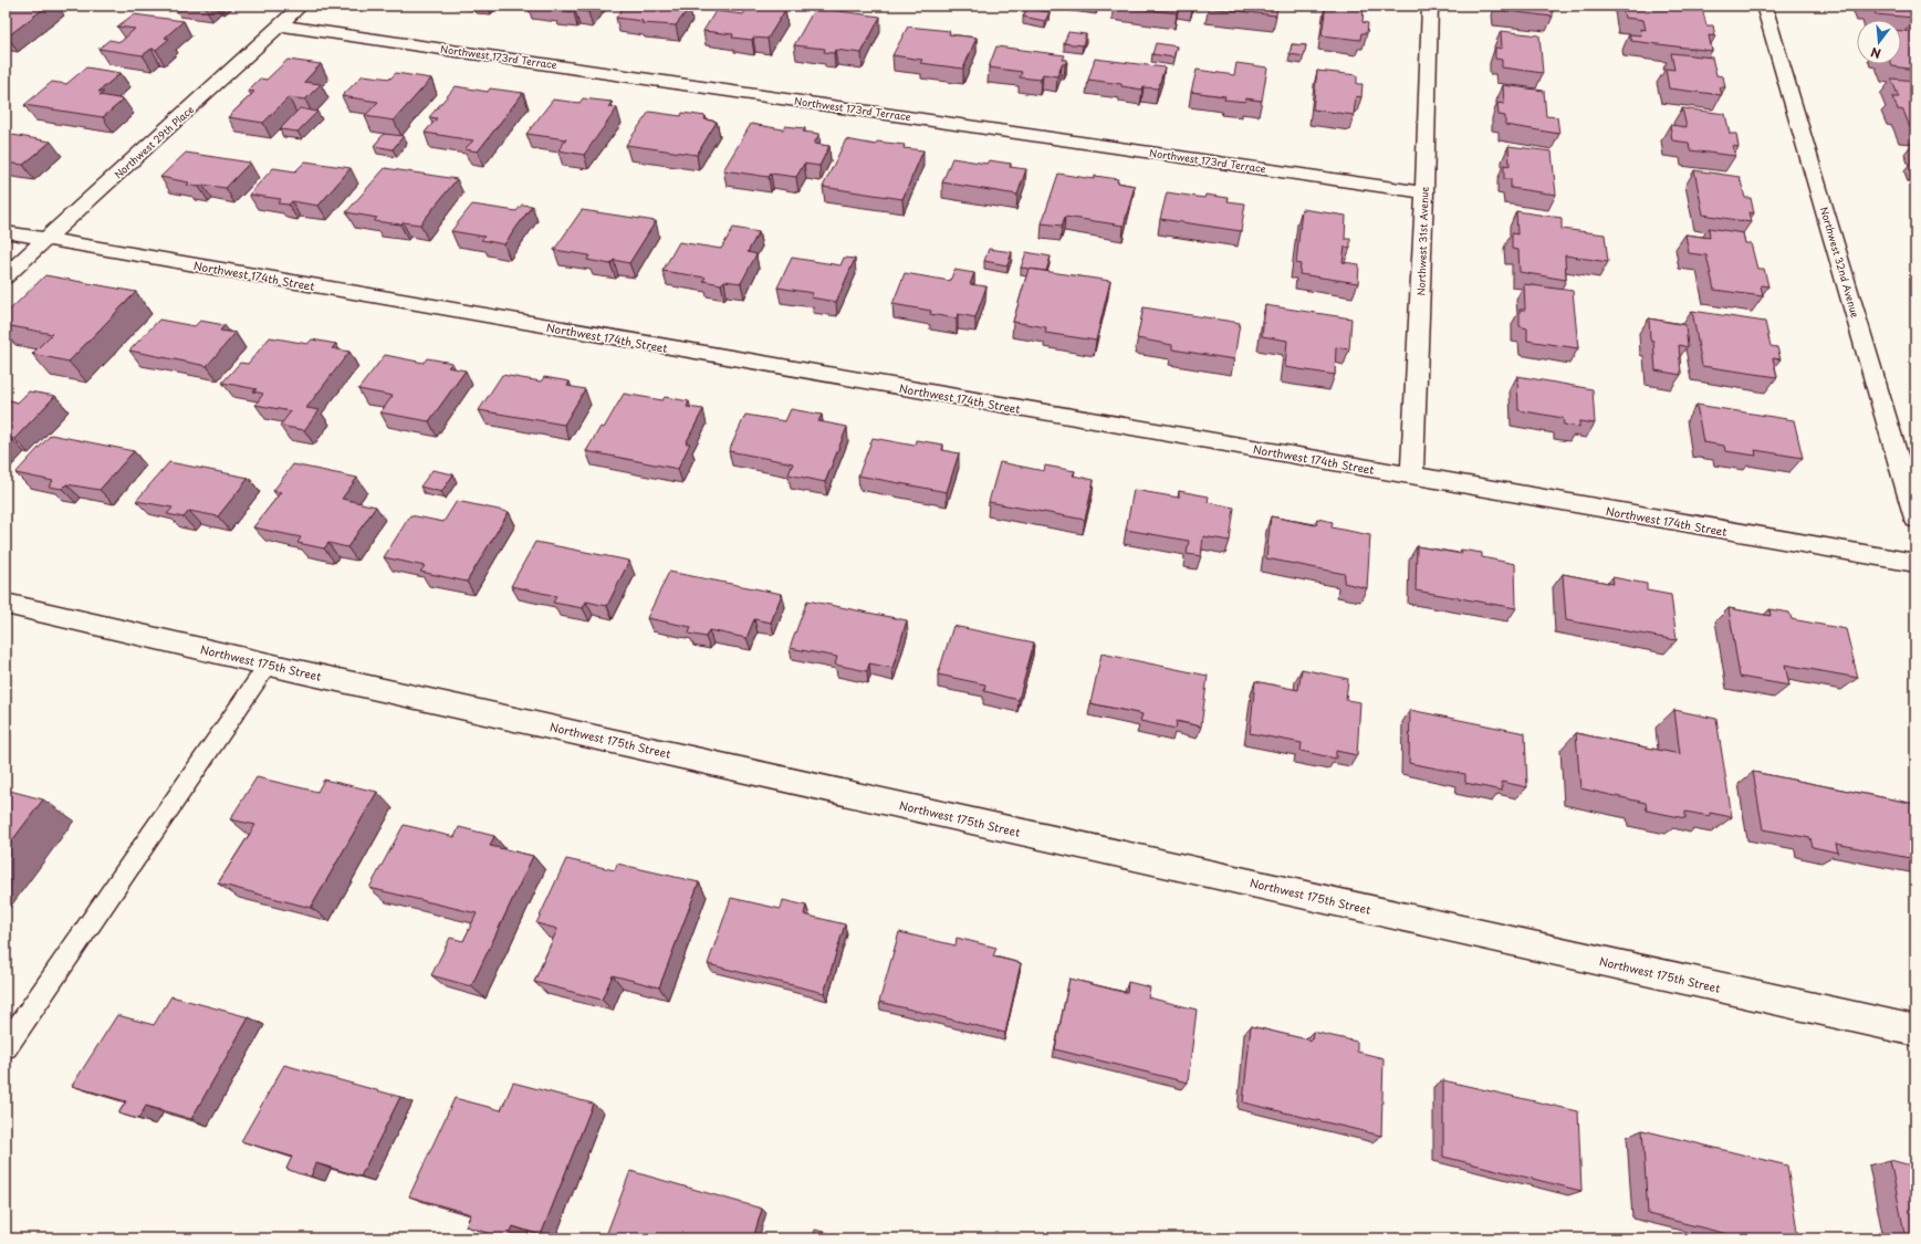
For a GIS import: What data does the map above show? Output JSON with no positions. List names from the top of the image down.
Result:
{
  "streets": {
    "street": [
      "Northwest 173rd Terrace",
      "Northwest 29th Place",
      "Northwest 31st Avenue",
      "Northwest 32nd Avenue",
      "Northwest 174th Street",
      "Northwest 175th Street"
    ]
  },
  "crossings": [
    ["Northwest 173rd Terrace", "Northwest 29th Place"],
    ["Northwest 173rd Terrace", "Northwest 31st Avenue"],
    ["Northwest 29th Place", "Northwest 174th Street"],
    ["Northwest 31st Avenue", "Northwest 174th Street"]
  ],
  "north": "bottom"
}
